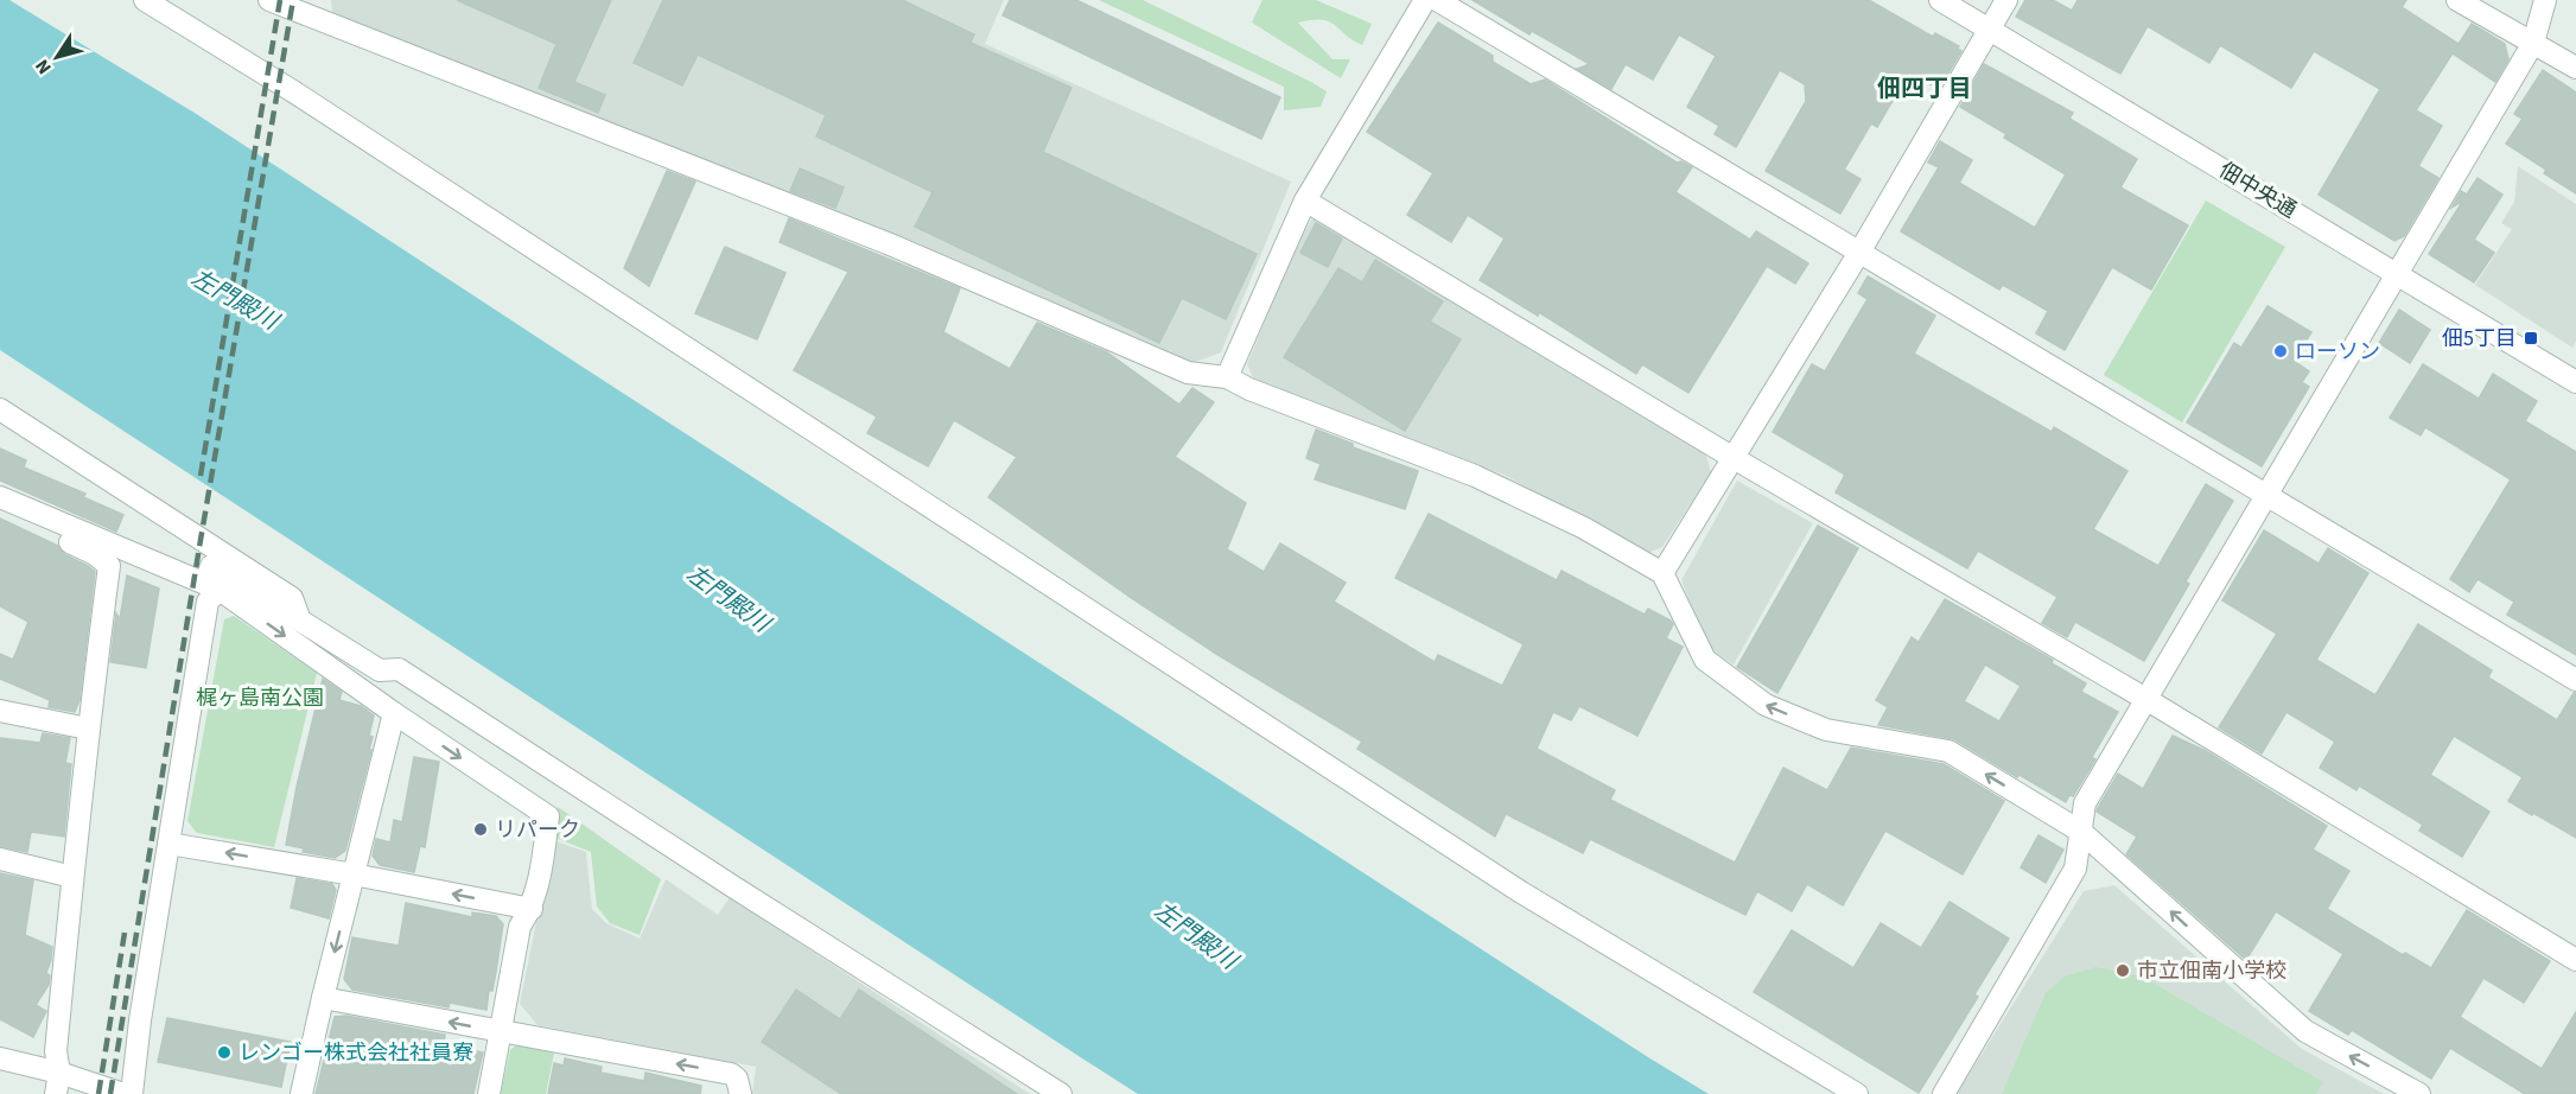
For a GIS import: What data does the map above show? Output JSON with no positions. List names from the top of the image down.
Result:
{
  "streets": {
    "street": ["佃中央通"]
  },
  "districts": ["佃四丁目"],
  "water": ["左門殿川"],
  "parks": ["梶ヶ島南公園"],
  "places": {
    "transit": ["佃5丁目"],
    "other": [
      "ローソン",
      "リパーク",
      "市立佃南小学校",
      "レンゴー株式会社社員寮"
    ]
  },
  "north": "bottom left"
}
